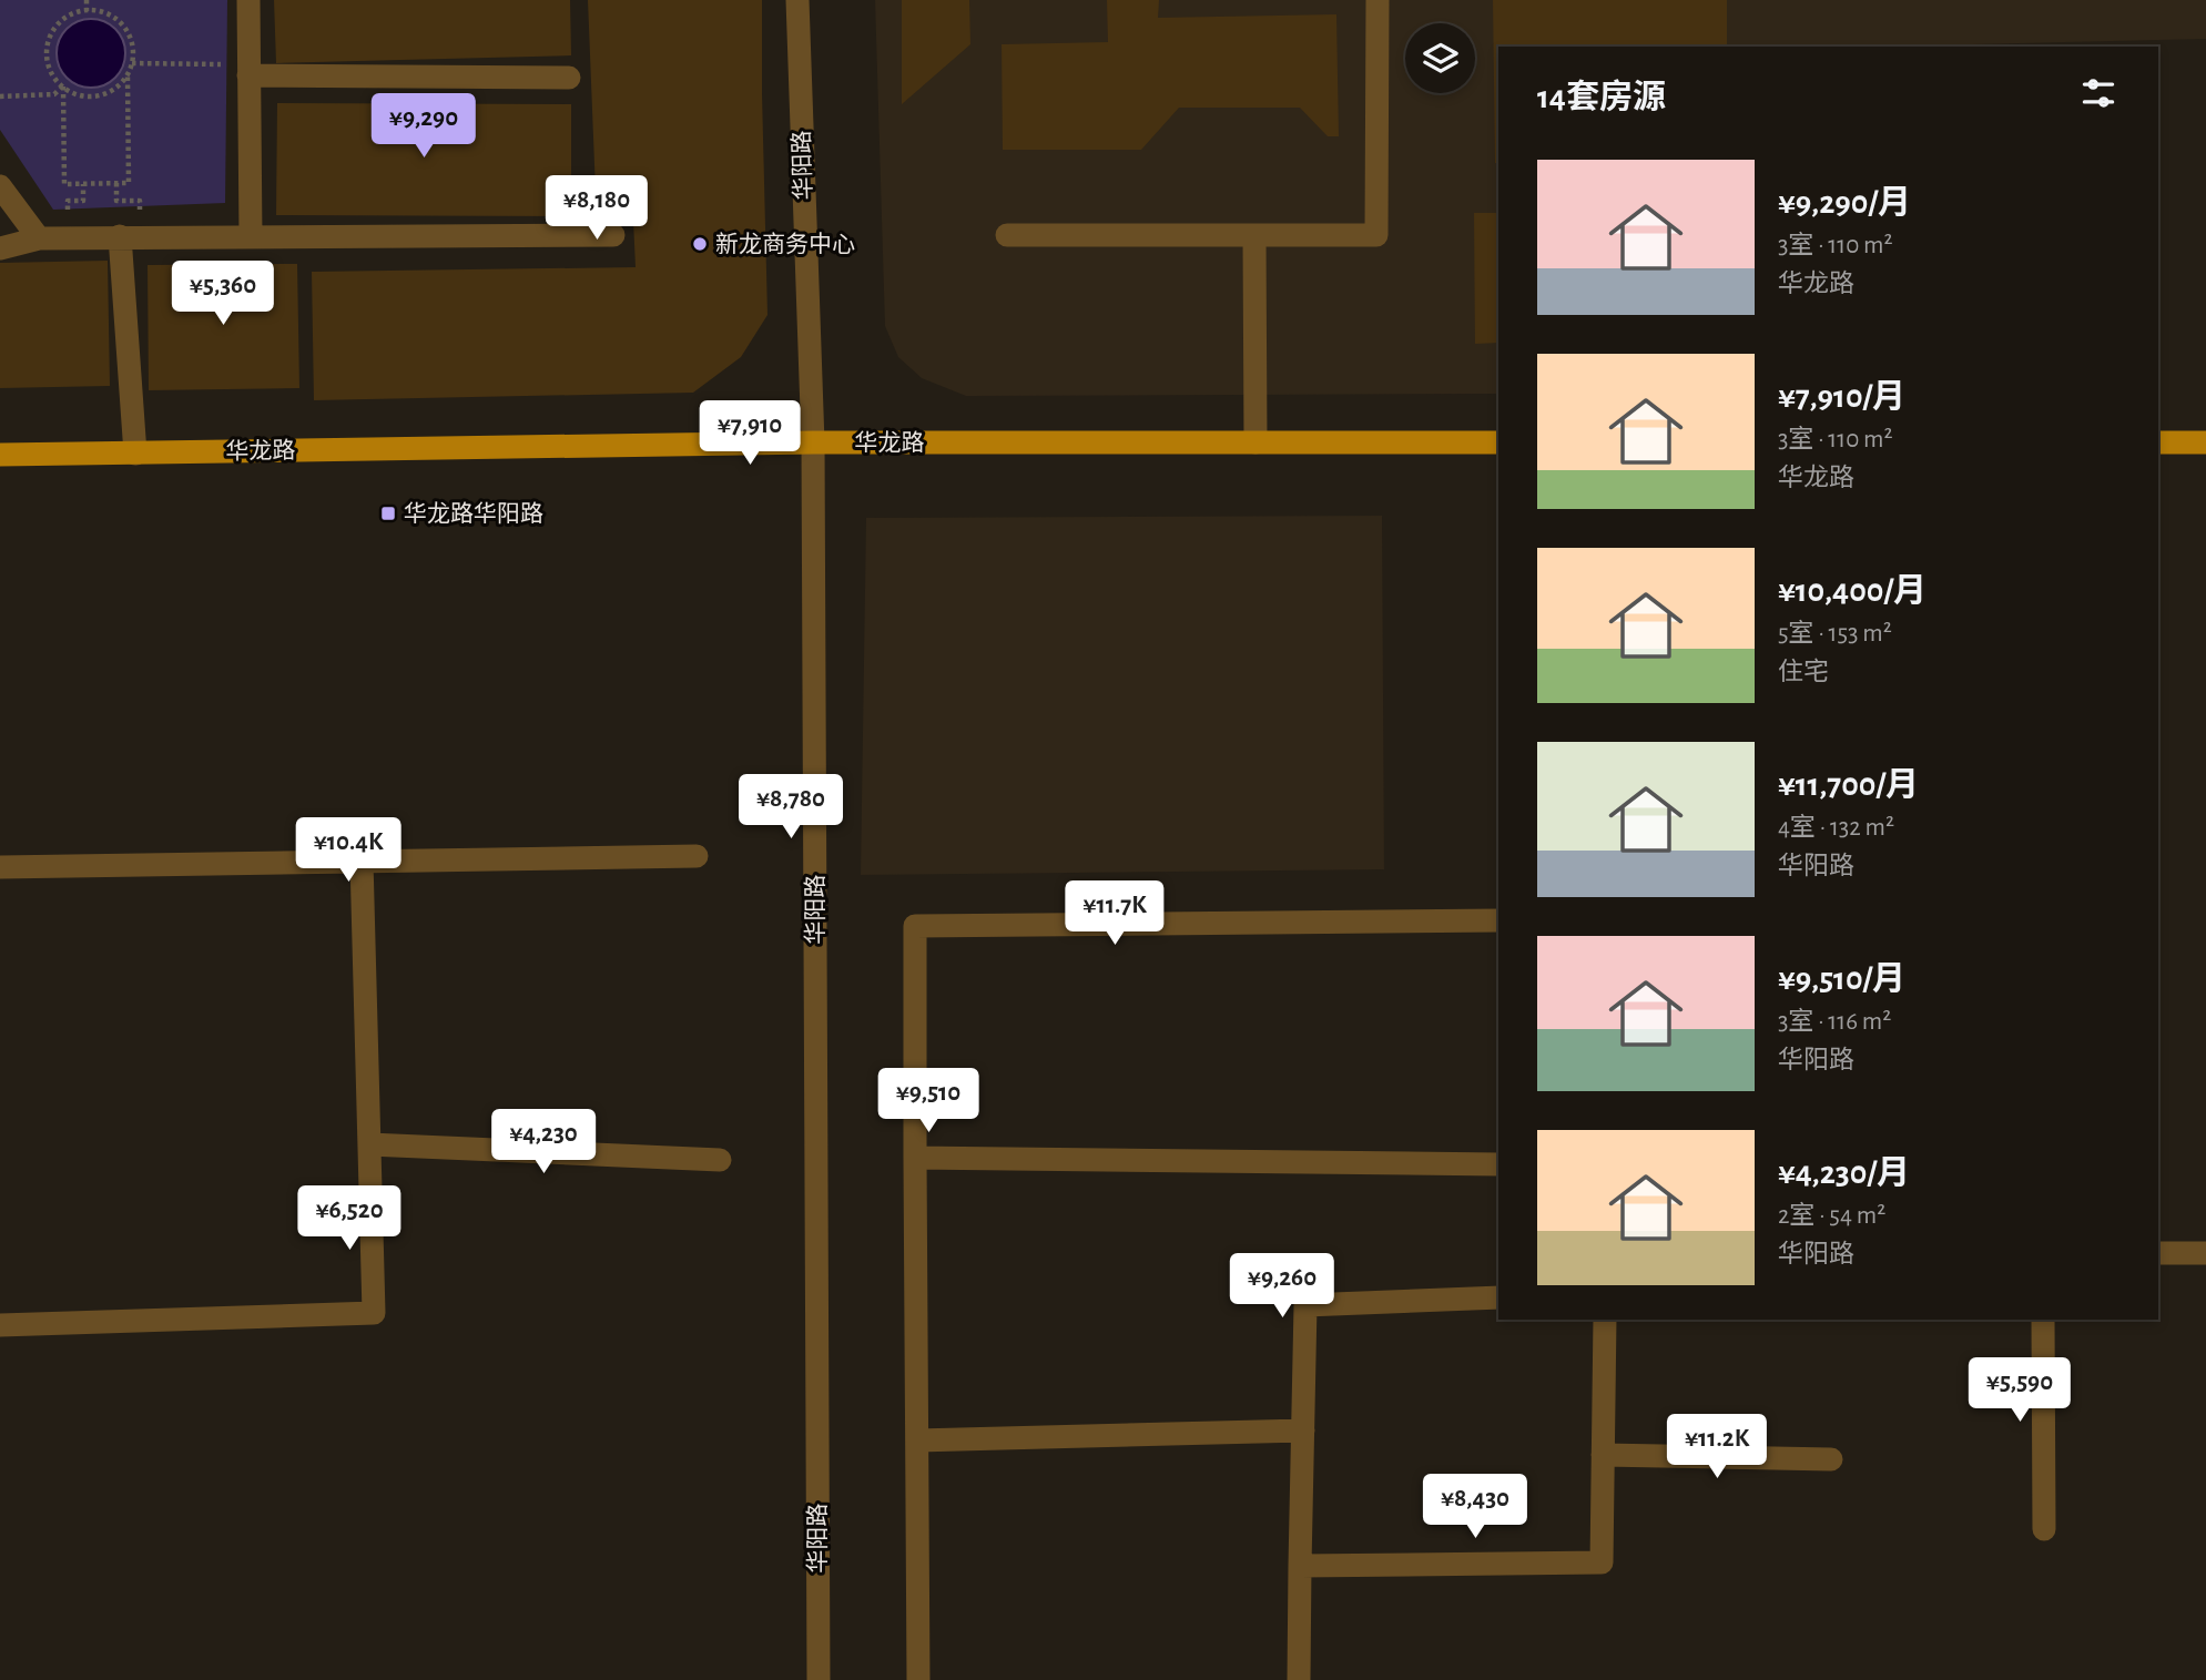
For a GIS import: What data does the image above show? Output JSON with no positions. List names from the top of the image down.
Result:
{
  "streets": {
    "main road": ["华龙路"],
    "street": ["华阳路"]
  },
  "crossings": [
    ["华阳路", "华龙路"]
  ],
  "places": {
    "other": ["新龙商务中心"],
    "transit": ["华龙路华阳路"]
  },
  "page": {
    "heading": "14套房源",
    "price": [
      "¥9,290",
      "¥8,180",
      "¥5,360",
      "¥7,910",
      "¥8,780",
      "¥10.4K",
      "¥11.7K",
      "¥9,510",
      "¥4,230",
      "¥6,520",
      "¥9,260",
      "¥5,590",
      "¥11.2K",
      "¥8,430"
    ],
    "list": [
      {
        "name": "¥9,290/月",
        "note": "3室 · 110 m² · 华龙路"
      },
      {
        "name": "¥7,910/月",
        "note": "3室 · 110 m² · 华龙路"
      },
      {
        "name": "¥10,400/月",
        "note": "5室 · 153 m² · 住宅"
      },
      {
        "name": "¥11,700/月",
        "note": "4室 · 132 m² · 华阳路"
      },
      {
        "name": "¥9,510/月",
        "note": "3室 · 116 m² · 华阳路"
      },
      {
        "name": "¥4,230/月",
        "note": "2室 · 54 m² · 华阳路"
      }
    ]
  }
}
